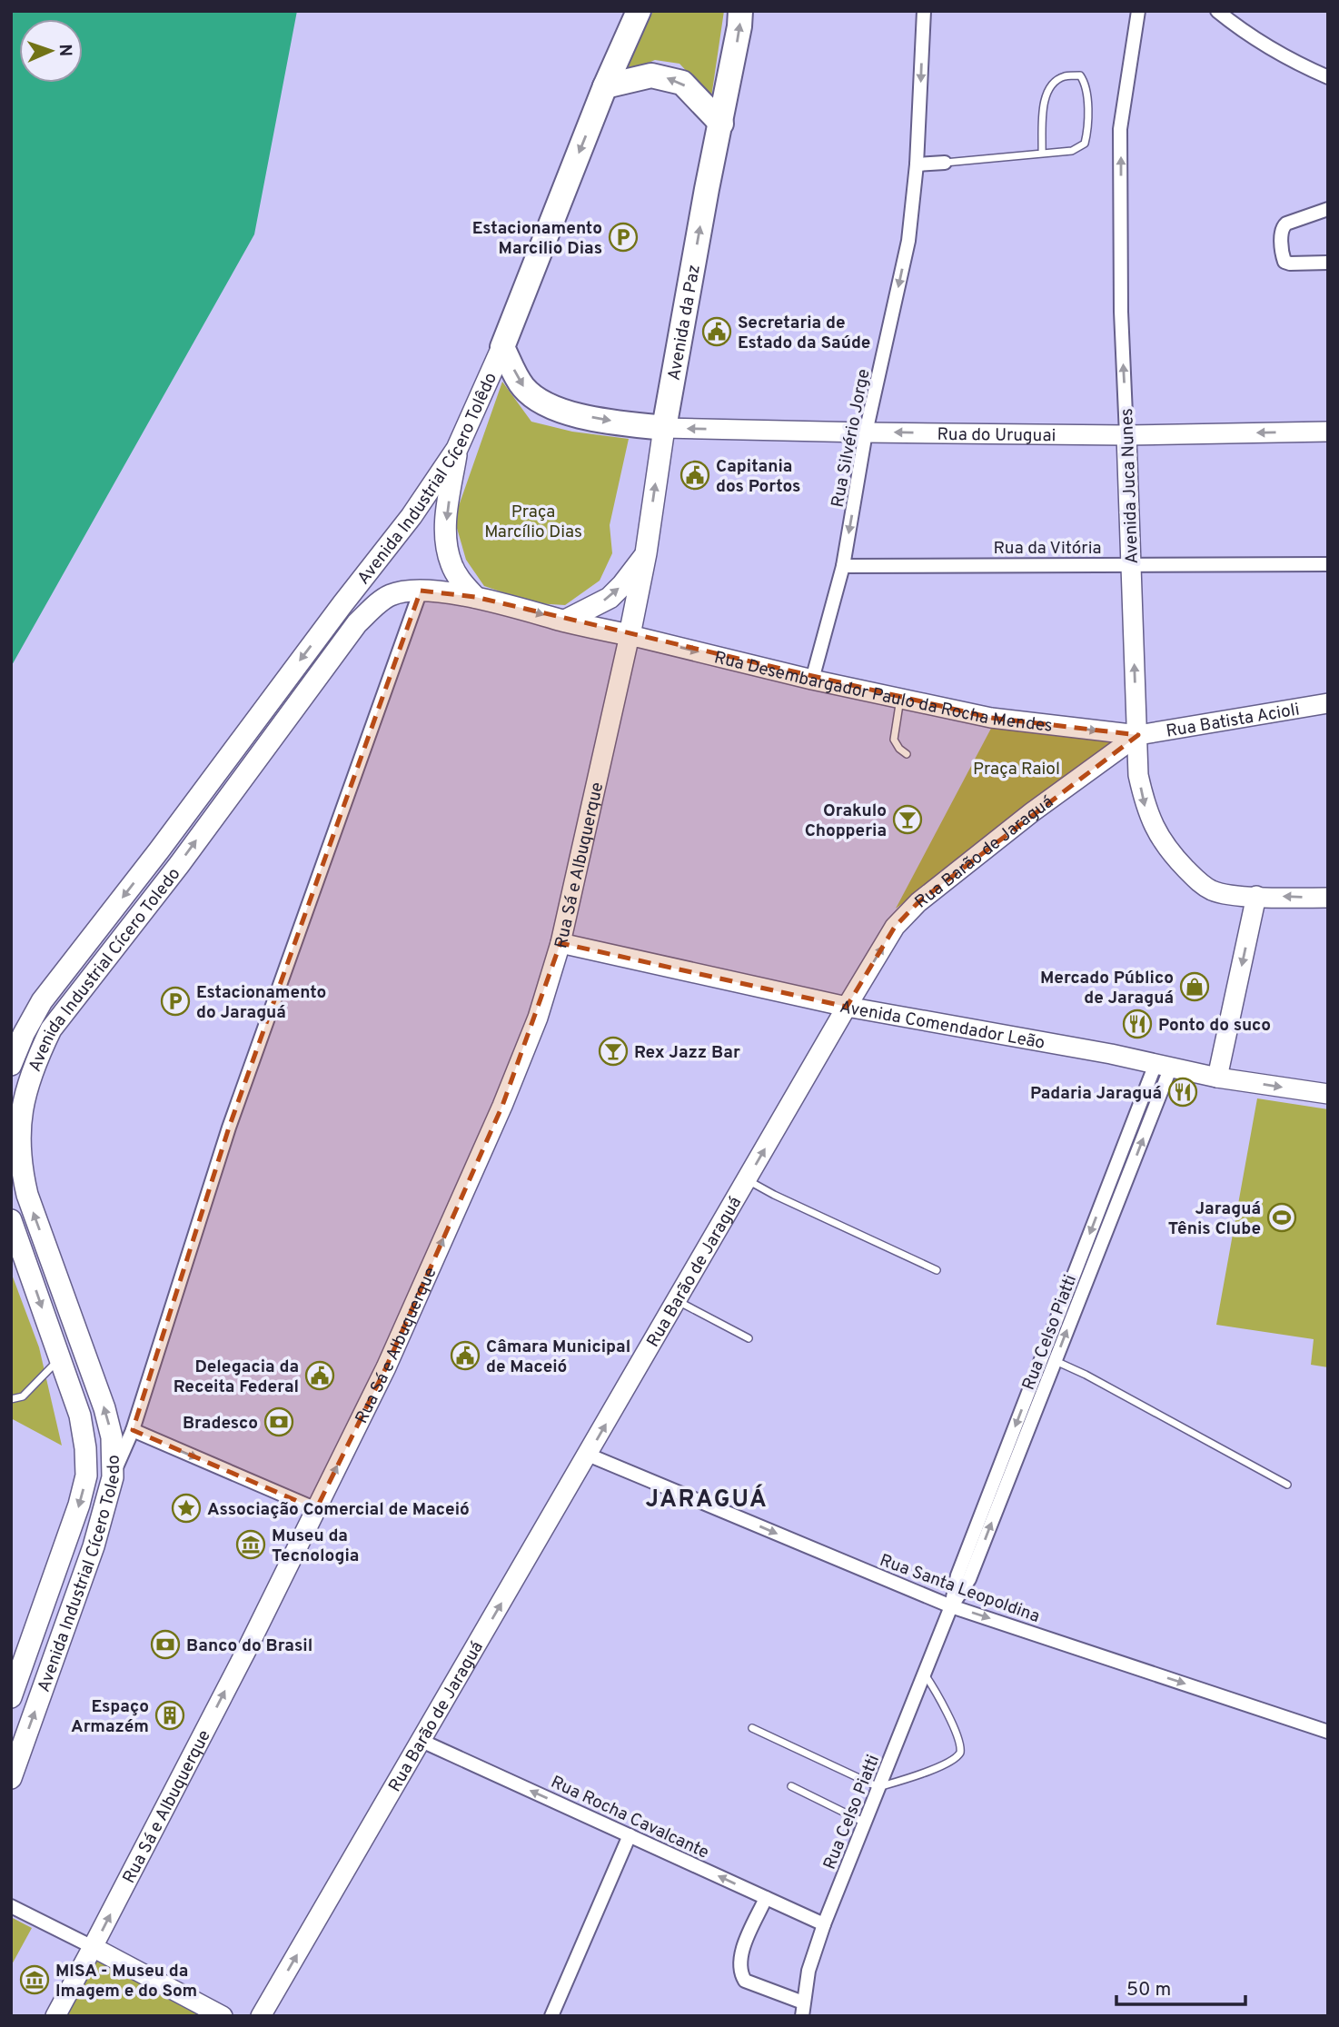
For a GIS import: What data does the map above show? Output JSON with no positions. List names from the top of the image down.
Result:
{
  "streets": {
    "highway": ["Avenida da Paz"],
    "main road": ["Avenida Industrial Cícero Tolêdo", "Avenida Industrial Cícero Toledo"],
    "street": [
      "Rua do Uruguai",
      "Rua Silvério Jorge",
      "Avenida Juca Nunes",
      "Rua da Vitória",
      "Rua Desembargador Paulo da Rocha Mendes",
      "Rua Batista Acioli",
      "Rua Barão de Jaraguá",
      "Rua Sá e Albuquerque",
      "Avenida Comendador Leão",
      "Rua Celso Piatti",
      "Rua Santa Leopoldina",
      "Rua Rocha Cavalcante"
    ]
  },
  "crossings": [
    ["Avenida da Paz", "Rua do Uruguai"],
    ["Avenida da Paz", "Rua Desembargador Paulo da Rocha Mendes"],
    ["Avenida da Paz", "Rua Sá e Albuquerque"],
    ["Rua do Uruguai", "Rua Silvério Jorge"],
    ["Rua do Uruguai", "Avenida Juca Nunes"],
    ["Rua Silvério Jorge", "Rua da Vitória"],
    ["Rua Silvério Jorge", "Rua Desembargador Paulo da Rocha Mendes"],
    ["Avenida Industrial Cícero Tolêdo", "Avenida Industrial Cícero Toledo"],
    ["Avenida Juca Nunes", "Rua da Vitória"],
    ["Avenida Juca Nunes", "Rua Desembargador Paulo da Rocha Mendes"],
    ["Avenida Juca Nunes", "Rua Batista Acioli"],
    ["Avenida Juca Nunes", "Rua Barão de Jaraguá"],
    ["Rua Desembargador Paulo da Rocha Mendes", "Rua Batista Acioli"],
    ["Rua Desembargador Paulo da Rocha Mendes", "Rua Barão de Jaraguá"],
    ["Rua Desembargador Paulo da Rocha Mendes", "Rua Sá e Albuquerque"],
    ["Rua Batista Acioli", "Rua Barão de Jaraguá"],
    ["Rua Barão de Jaraguá", "Avenida Comendador Leão"],
    ["Rua Barão de Jaraguá", "Rua Santa Leopoldina"],
    ["Rua Barão de Jaraguá", "Rua Rocha Cavalcante"],
    ["Rua Sá e Albuquerque", "Avenida Comendador Leão"],
    ["Avenida Comendador Leão", "Rua Celso Piatti"],
    ["Rua Celso Piatti", "Rua Santa Leopoldina"],
    ["Rua Celso Piatti", "Rua Rocha Cavalcante"]
  ],
  "one_way": [
    "Rua do Uruguai",
    "Rua Silvério Jorge",
    "Rua Desembargador Paulo da Rocha Mendes",
    "Rua Barão de Jaraguá",
    "Rua Sá e Albuquerque",
    "Rua Santa Leopoldina",
    "Rua Rocha Cavalcante"
  ],
  "districts": ["JARAGUÁ"],
  "parks": ["Praça Marcílio Dias", "Praça Raiol"],
  "places": {
    "parking": ["Estacionamento Marcilio Dias", "Estacionamento do Jaraguá"],
    "public building": [
      "Secretaria de Estado da Saúde",
      "Capitania dos Portos",
      "Câmara Municipal de Maceió",
      "Delegacia da Receita Federal"
    ],
    "bar": ["Orakulo Chopperia", "Rex Jazz Bar"],
    "shop": ["Mercado Público de Jaraguá"],
    "restaurant": ["Ponto do suco", "Padaria Jaraguá"],
    "sports": ["Jaraguá Tênis Clube"],
    "bank": ["Bradesco", "Banco do Brasil"],
    "place": ["Associação Comercial de Maceió"],
    "museum": ["Museu da Tecnologia", "MISA - Museu da Imagem e do Som"],
    "building": ["Espaço Armazém"]
  },
  "scale_bar": "50 m",
  "north": "right"
}
